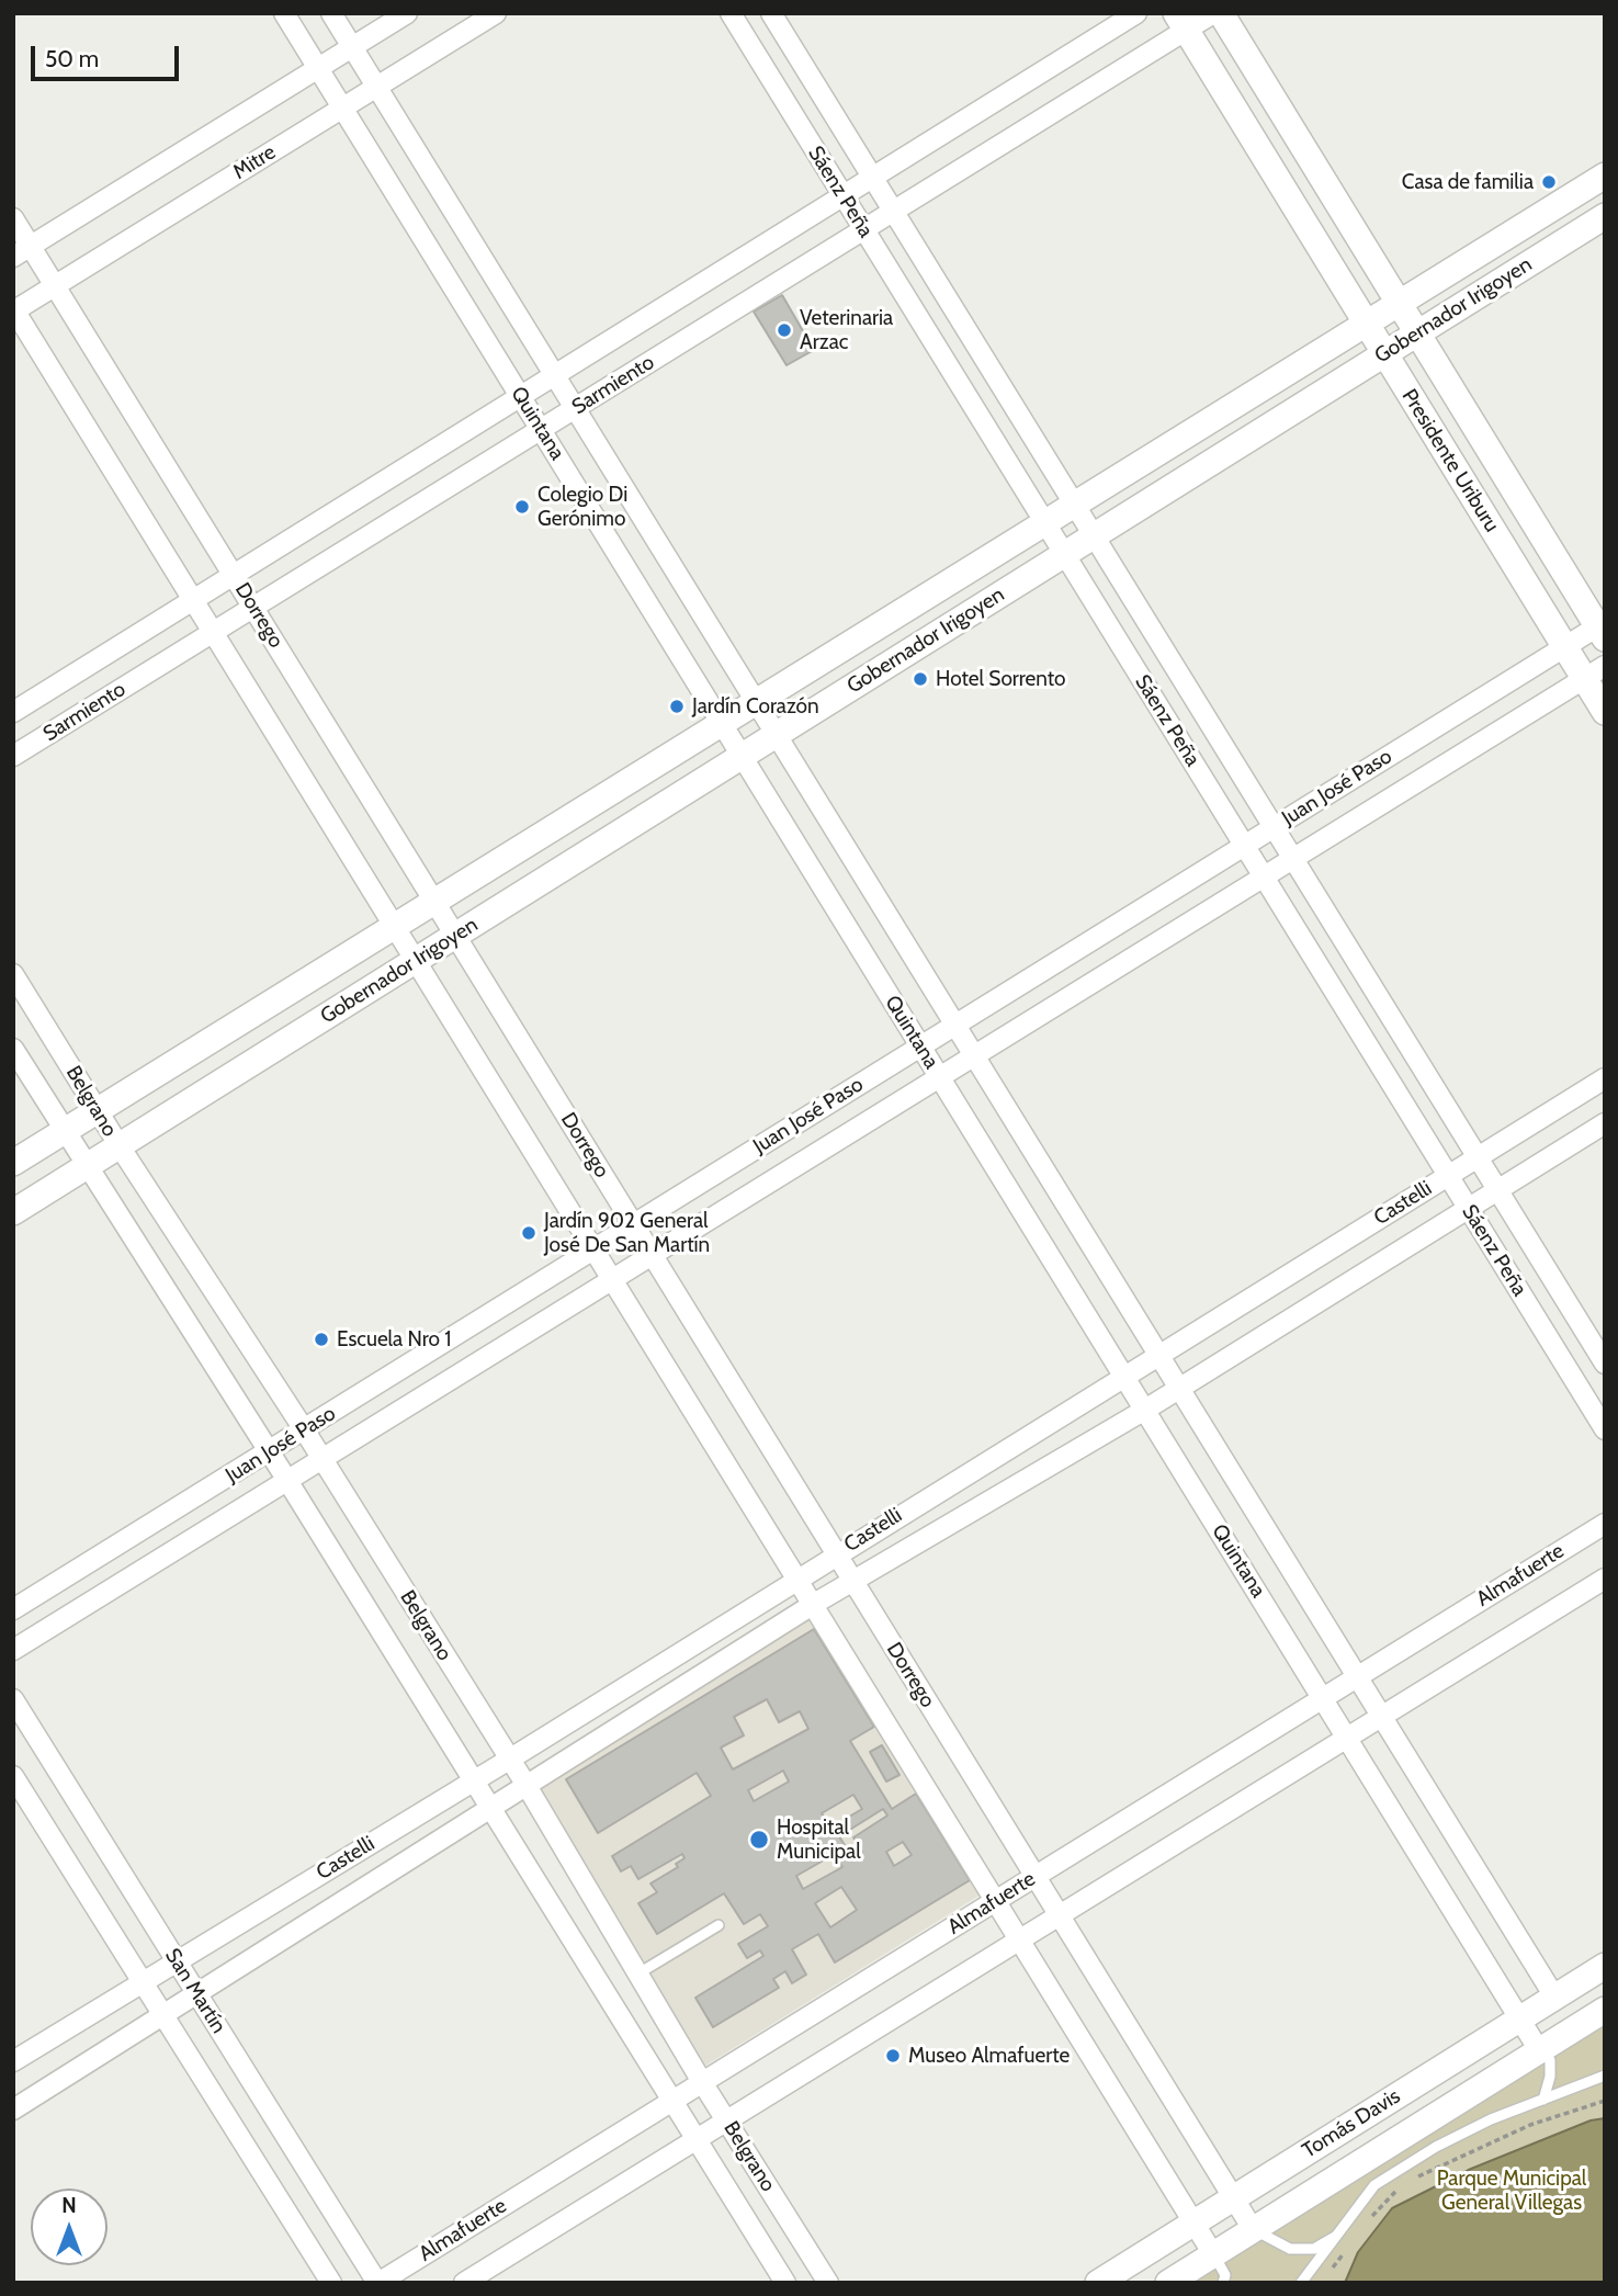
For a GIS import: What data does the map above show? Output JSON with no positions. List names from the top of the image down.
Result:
{
  "streets": {
    "street": [
      "Mitre",
      "Sáenz Peña",
      "Gobernador Irigoyen",
      "Sarmiento",
      "Quintana",
      "Presidente Uriburu",
      "Dorrego",
      "Juan José Paso",
      "Belgrano",
      "Castelli",
      "Almafuerte",
      "San Martín",
      "Tomás Davis"
    ]
  },
  "crossings": [
    ["Mitre", "Quintana"],
    ["Mitre", "Dorrego"],
    ["Sáenz Peña", "Gobernador Irigoyen"],
    ["Sáenz Peña", "Sarmiento"],
    ["Sáenz Peña", "Juan José Paso"],
    ["Sáenz Peña", "Castelli"],
    ["Gobernador Irigoyen", "Quintana"],
    ["Gobernador Irigoyen", "Presidente Uriburu"],
    ["Gobernador Irigoyen", "Dorrego"],
    ["Gobernador Irigoyen", "Belgrano"],
    ["Sarmiento", "Quintana"],
    ["Sarmiento", "Presidente Uriburu"],
    ["Sarmiento", "Dorrego"],
    ["Quintana", "Juan José Paso"],
    ["Quintana", "Castelli"],
    ["Quintana", "Almafuerte"],
    ["Quintana", "Tomás Davis"],
    ["Presidente Uriburu", "Juan José Paso"],
    ["Dorrego", "Juan José Paso"],
    ["Dorrego", "Castelli"],
    ["Dorrego", "Almafuerte"],
    ["Dorrego", "Tomás Davis"],
    ["Juan José Paso", "Belgrano"],
    ["Belgrano", "Castelli"],
    ["Belgrano", "Almafuerte"],
    ["Castelli", "San Martín"],
    ["Almafuerte", "San Martín"]
  ],
  "parks": ["Parque Municipal General Villegas"],
  "places": [
    "Casa de familia",
    "Veterinaria Arzac",
    "Colegio Di Gerónimo",
    "Hotel Sorrento",
    "Jardín Corazón",
    "Jardín 902 General José De San Martín",
    "Escuela Nro 1",
    "Hospital Municipal",
    "Museo Almafuerte"
  ],
  "scale_bar": "50 m",
  "north": "top"
}
